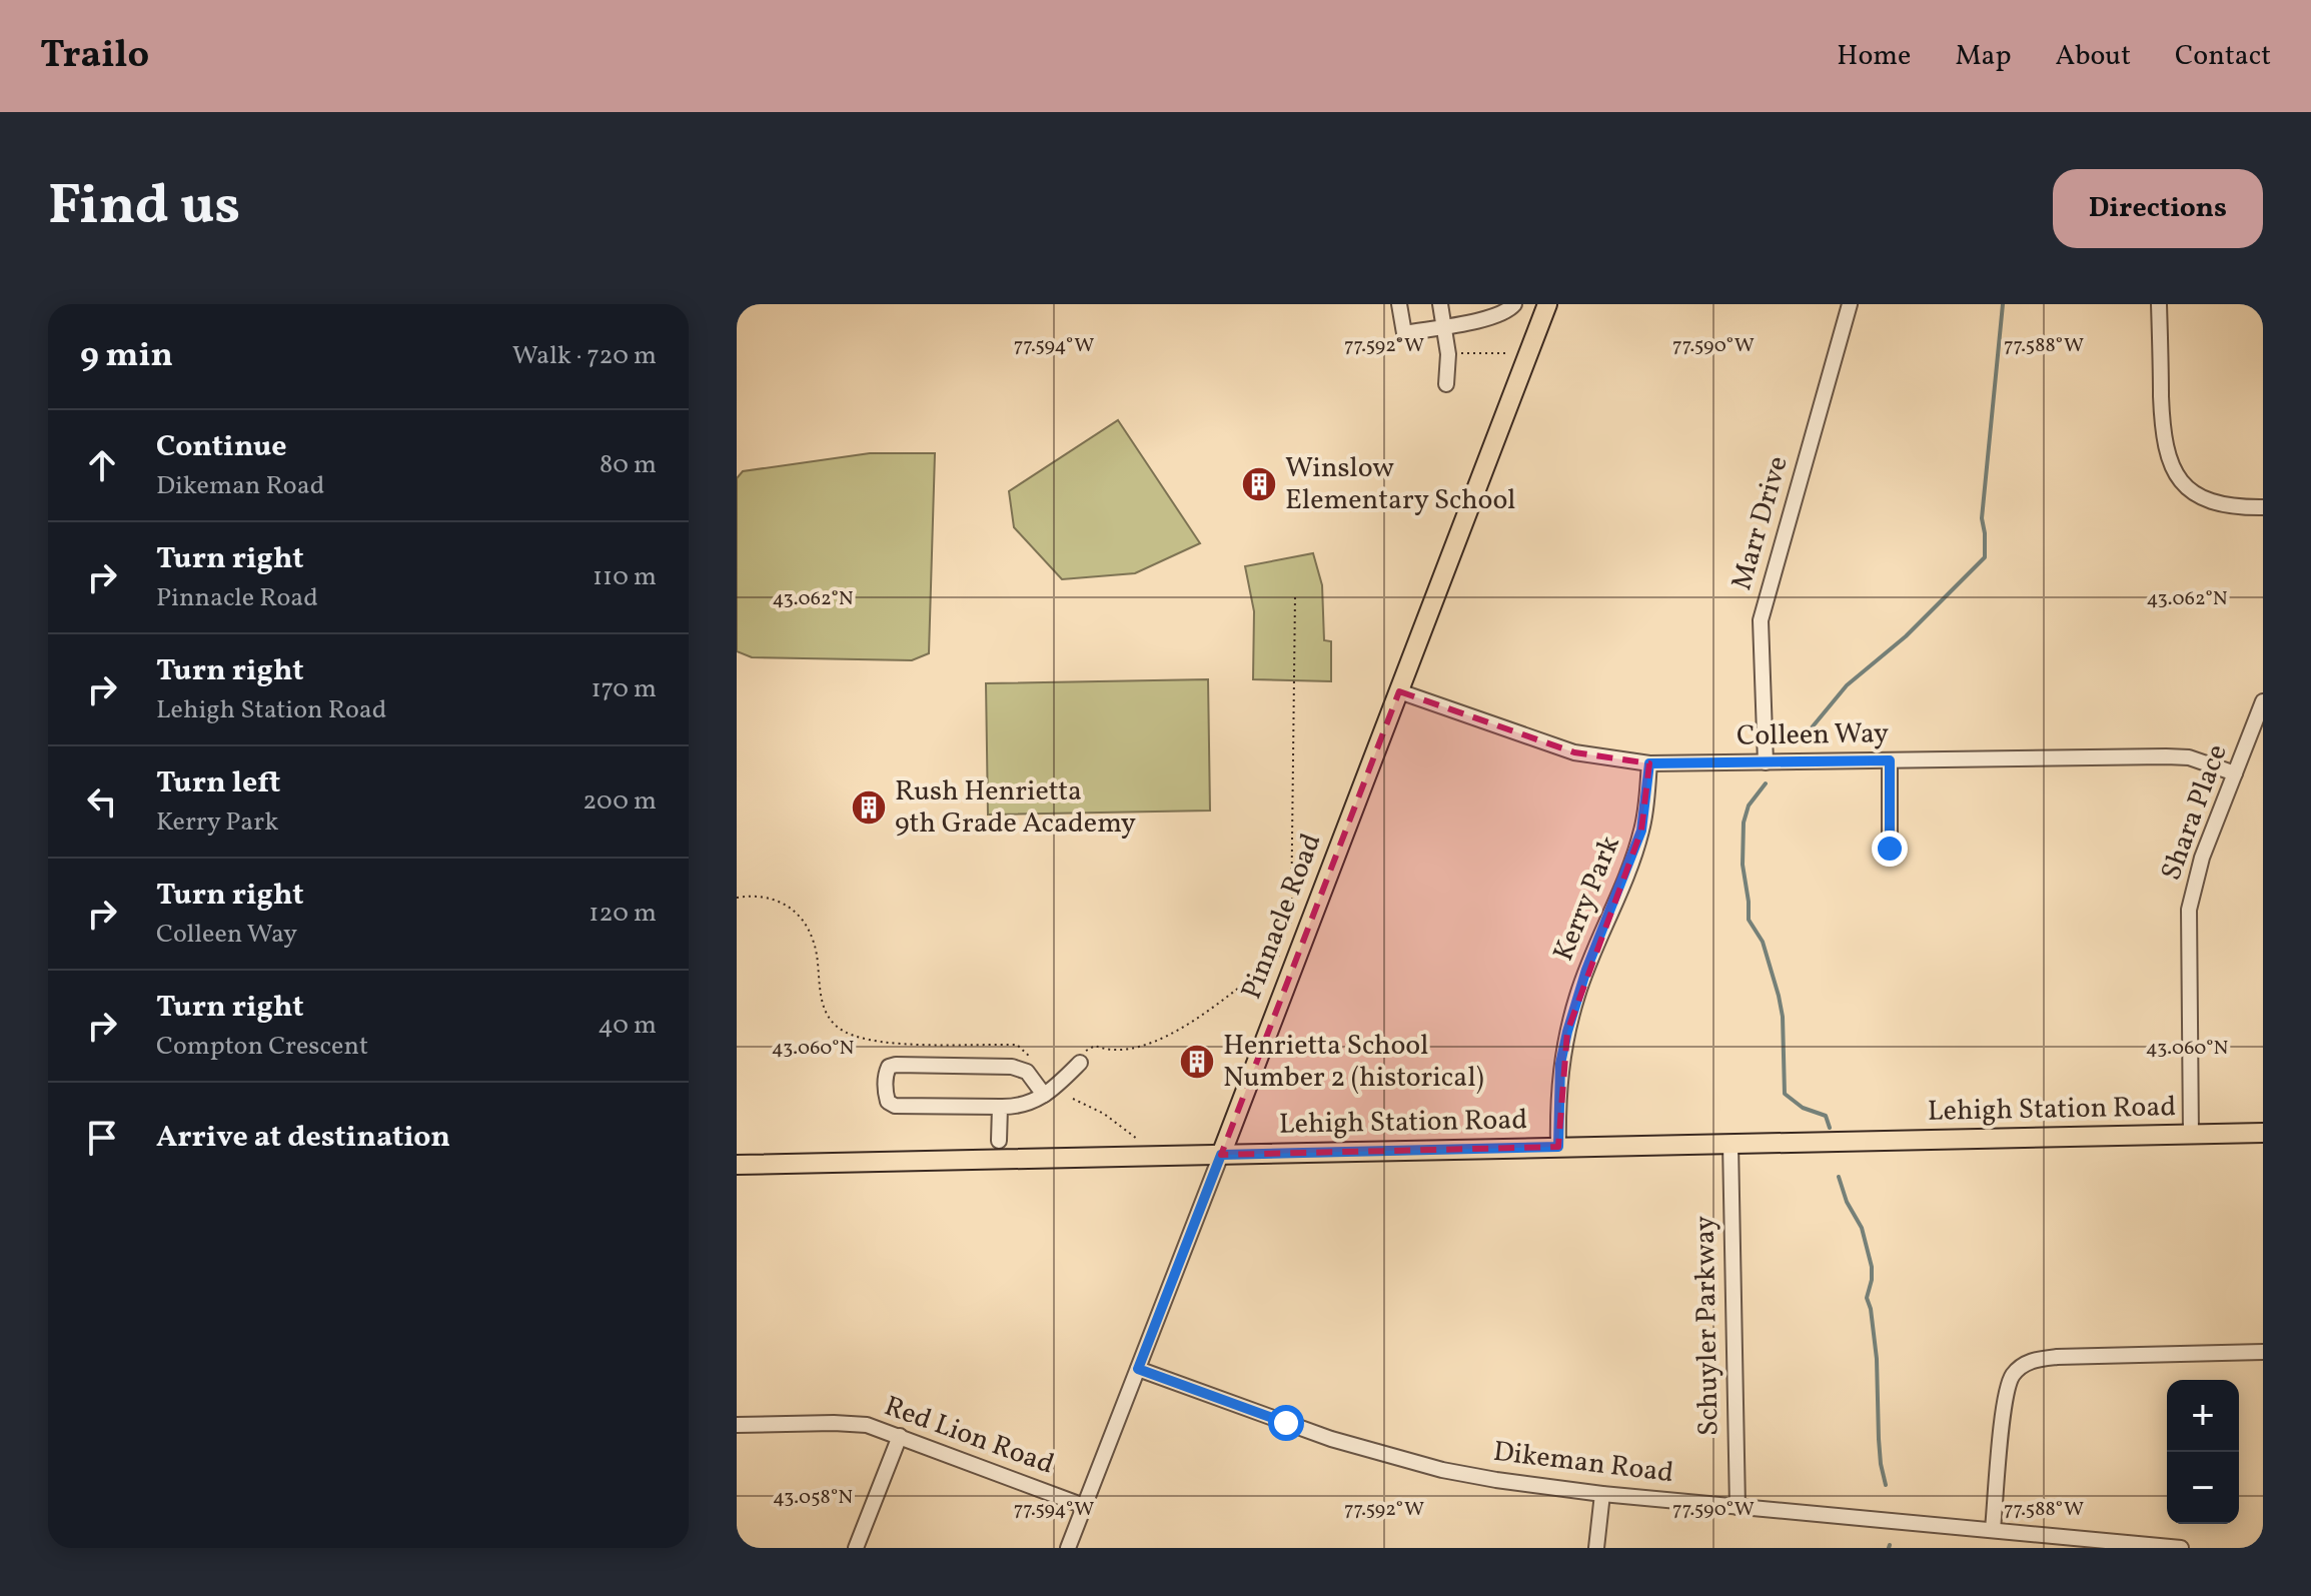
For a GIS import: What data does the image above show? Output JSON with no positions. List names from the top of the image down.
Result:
{
  "streets": {
    "main road": ["Pinnacle Road", "Lehigh Station Road"],
    "street": [
      "Marr Drive",
      "Colleen Way",
      "Shara Place",
      "Kerry Park",
      "Schuyler Parkway",
      "Red Lion Road",
      "Dikeman Road"
    ]
  },
  "crossings": [
    ["Marr Drive", "Colleen Way"],
    ["Colleen Way", "Shara Place"],
    ["Colleen Way", "Kerry Park"],
    ["Colleen Way", "Pinnacle Road"],
    ["Shara Place", "Lehigh Station Road"],
    ["Kerry Park", "Lehigh Station Road"],
    ["Pinnacle Road", "Lehigh Station Road"],
    ["Pinnacle Road", "Red Lion Road"],
    ["Pinnacle Road", "Dikeman Road"],
    ["Lehigh Station Road", "Schuyler Parkway"],
    ["Schuyler Parkway", "Dikeman Road"]
  ],
  "places": {
    "building": ["Winslow Elementary School", "Rush Henrietta 9th Grade Academy", "Henrietta School Number 2 (historical)"]
  },
  "page": {
    "header": "Trailo",
    "nav": [
      "Home",
      "Map",
      "About",
      "Contact"
    ],
    "title": "Find us",
    "buttons": "Directions",
    "heading": ["9 min", "Walk · 720 m"],
    "list": [
      ["Continue", "Dikeman Road", "80 m"],
      ["Turn right", "Pinnacle Road", "110 m"],
      ["Turn right", "Lehigh Station Road", "170 m"],
      ["Turn left", "Kerry Park", "200 m"],
      ["Turn right", "Colleen Way", "120 m"],
      ["Turn right", "Compton Crescent", "40 m"],
      "Arrive at destination"
    ],
    "map_buttons": ["+", "−"]
  },
  "coordinates": [
    "77.594°W",
    "77.592°W",
    "77.590°W",
    "77.588°W",
    "43.062°N",
    "43.060°N",
    "43.058°N"
  ]
}
